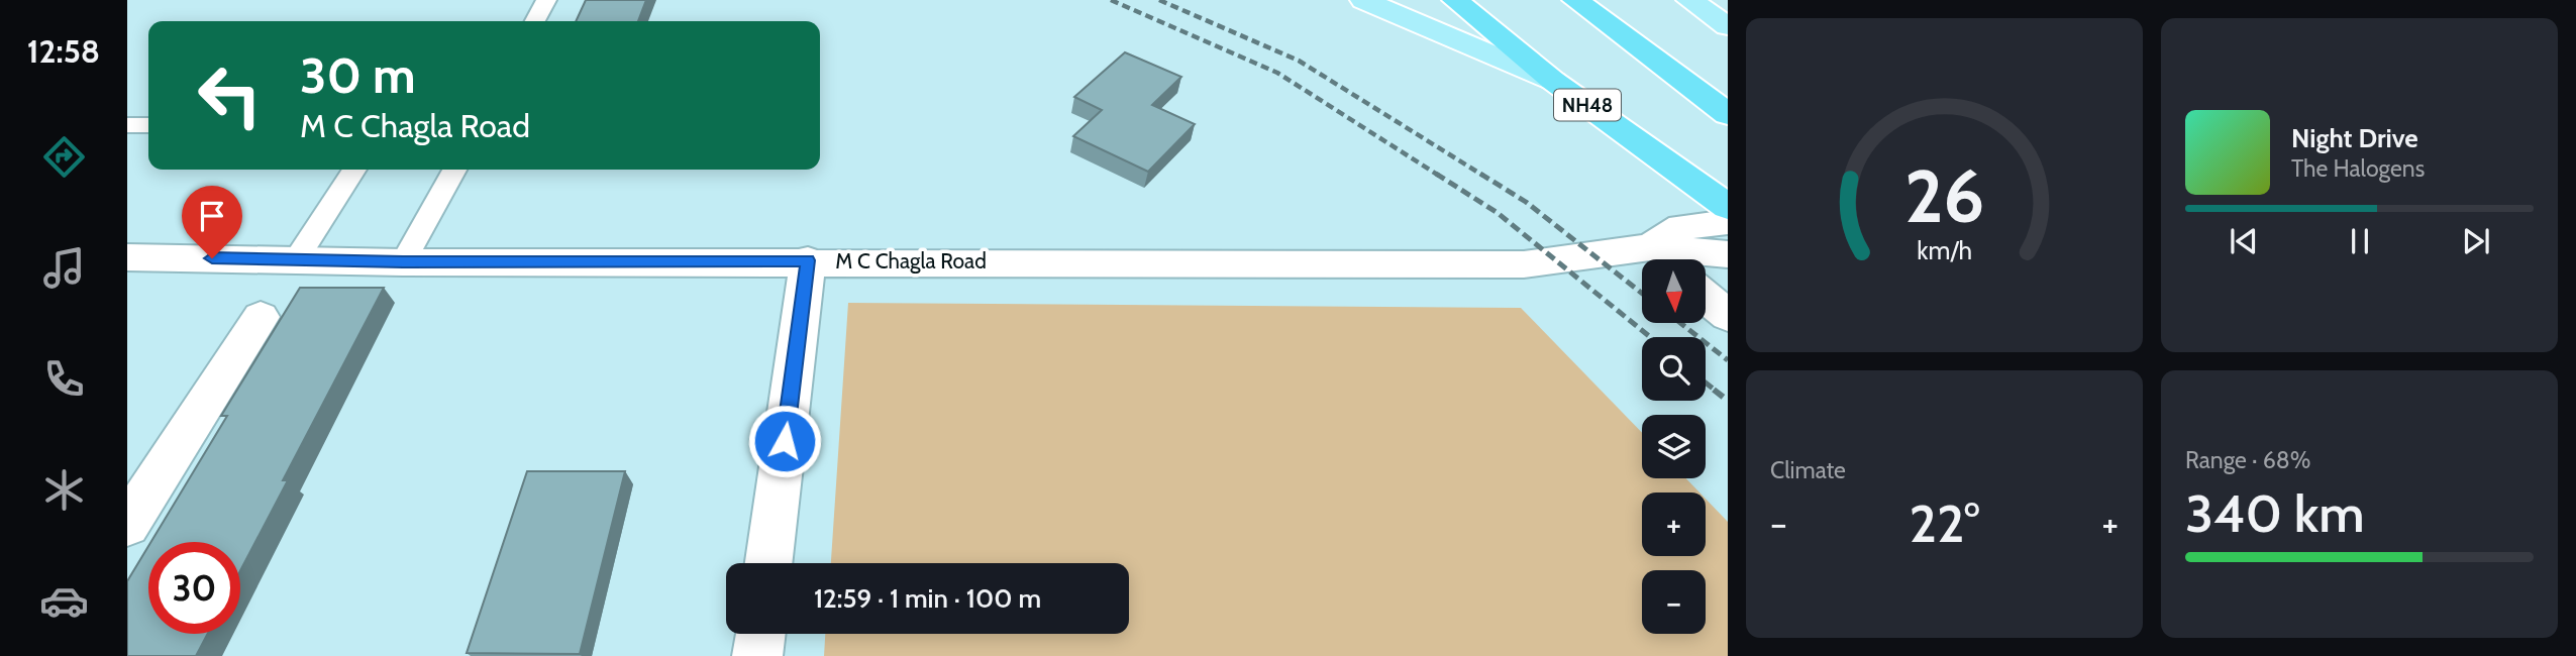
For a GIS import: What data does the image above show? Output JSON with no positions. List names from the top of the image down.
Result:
{
  "streets": {
    "highway": ["NH48"],
    "street": ["M C Chagla Road"]
  },
  "north": "bottom",
  "page": {
    "tabs": "12:58",
    "turn": ["30 m", "M C Chagla Road"],
    "song": ["Night Drive", "The Halogens"],
    "map_buttons": ["+", "−"],
    "tile": [
      "Climate",
      ["Range · 68%", "340 km"]
    ],
    "heat": ["−", "22°", "+"],
    "limit": "30",
    "trip": "12:59 · 1 min · 100 m",
    "gauge": ["26", "km/h"]
  }
}
